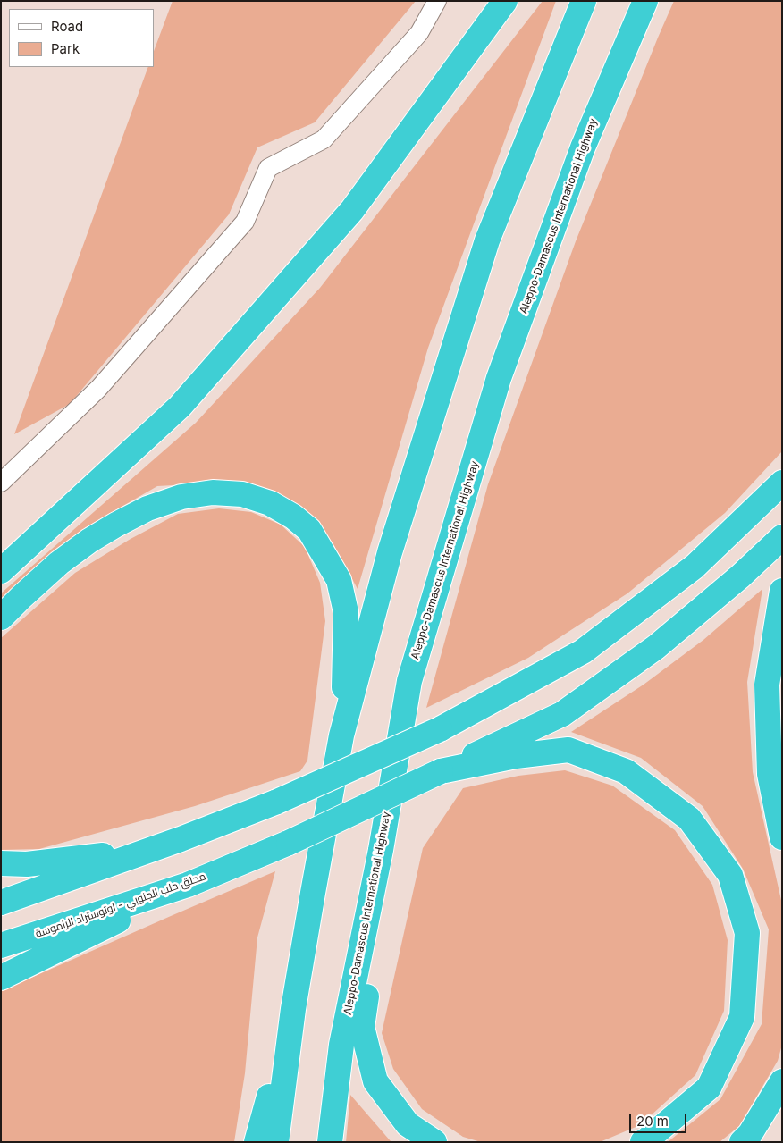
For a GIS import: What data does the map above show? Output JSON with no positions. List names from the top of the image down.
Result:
{
  "streets": {
    "highway": ["Aleppo-Damascus International Highway", "محلق حلب الجنوبي - اوتوستراد الراموسة"]
  },
  "legend": ["Road", "Park"],
  "scale_bar": "20 m"
}
